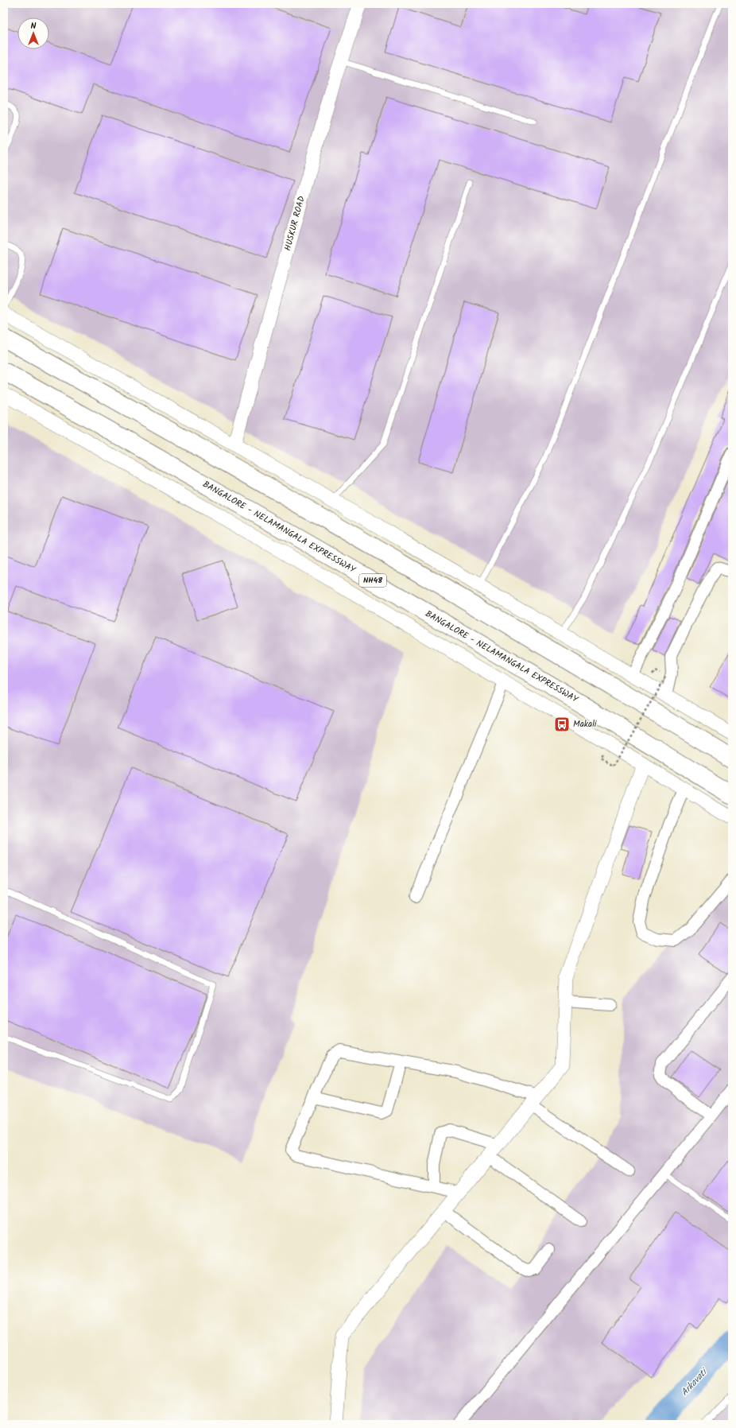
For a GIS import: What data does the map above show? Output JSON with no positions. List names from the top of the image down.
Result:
{
  "streets": {
    "highway": ["BANGALORE - NELAMANGALA EXPRESSWAY", "NH48"],
    "street": ["HUSKUR ROAD"]
  },
  "water": ["Arkavati"],
  "places": {
    "bus stop": ["Makali"]
  },
  "north": "top"
}
